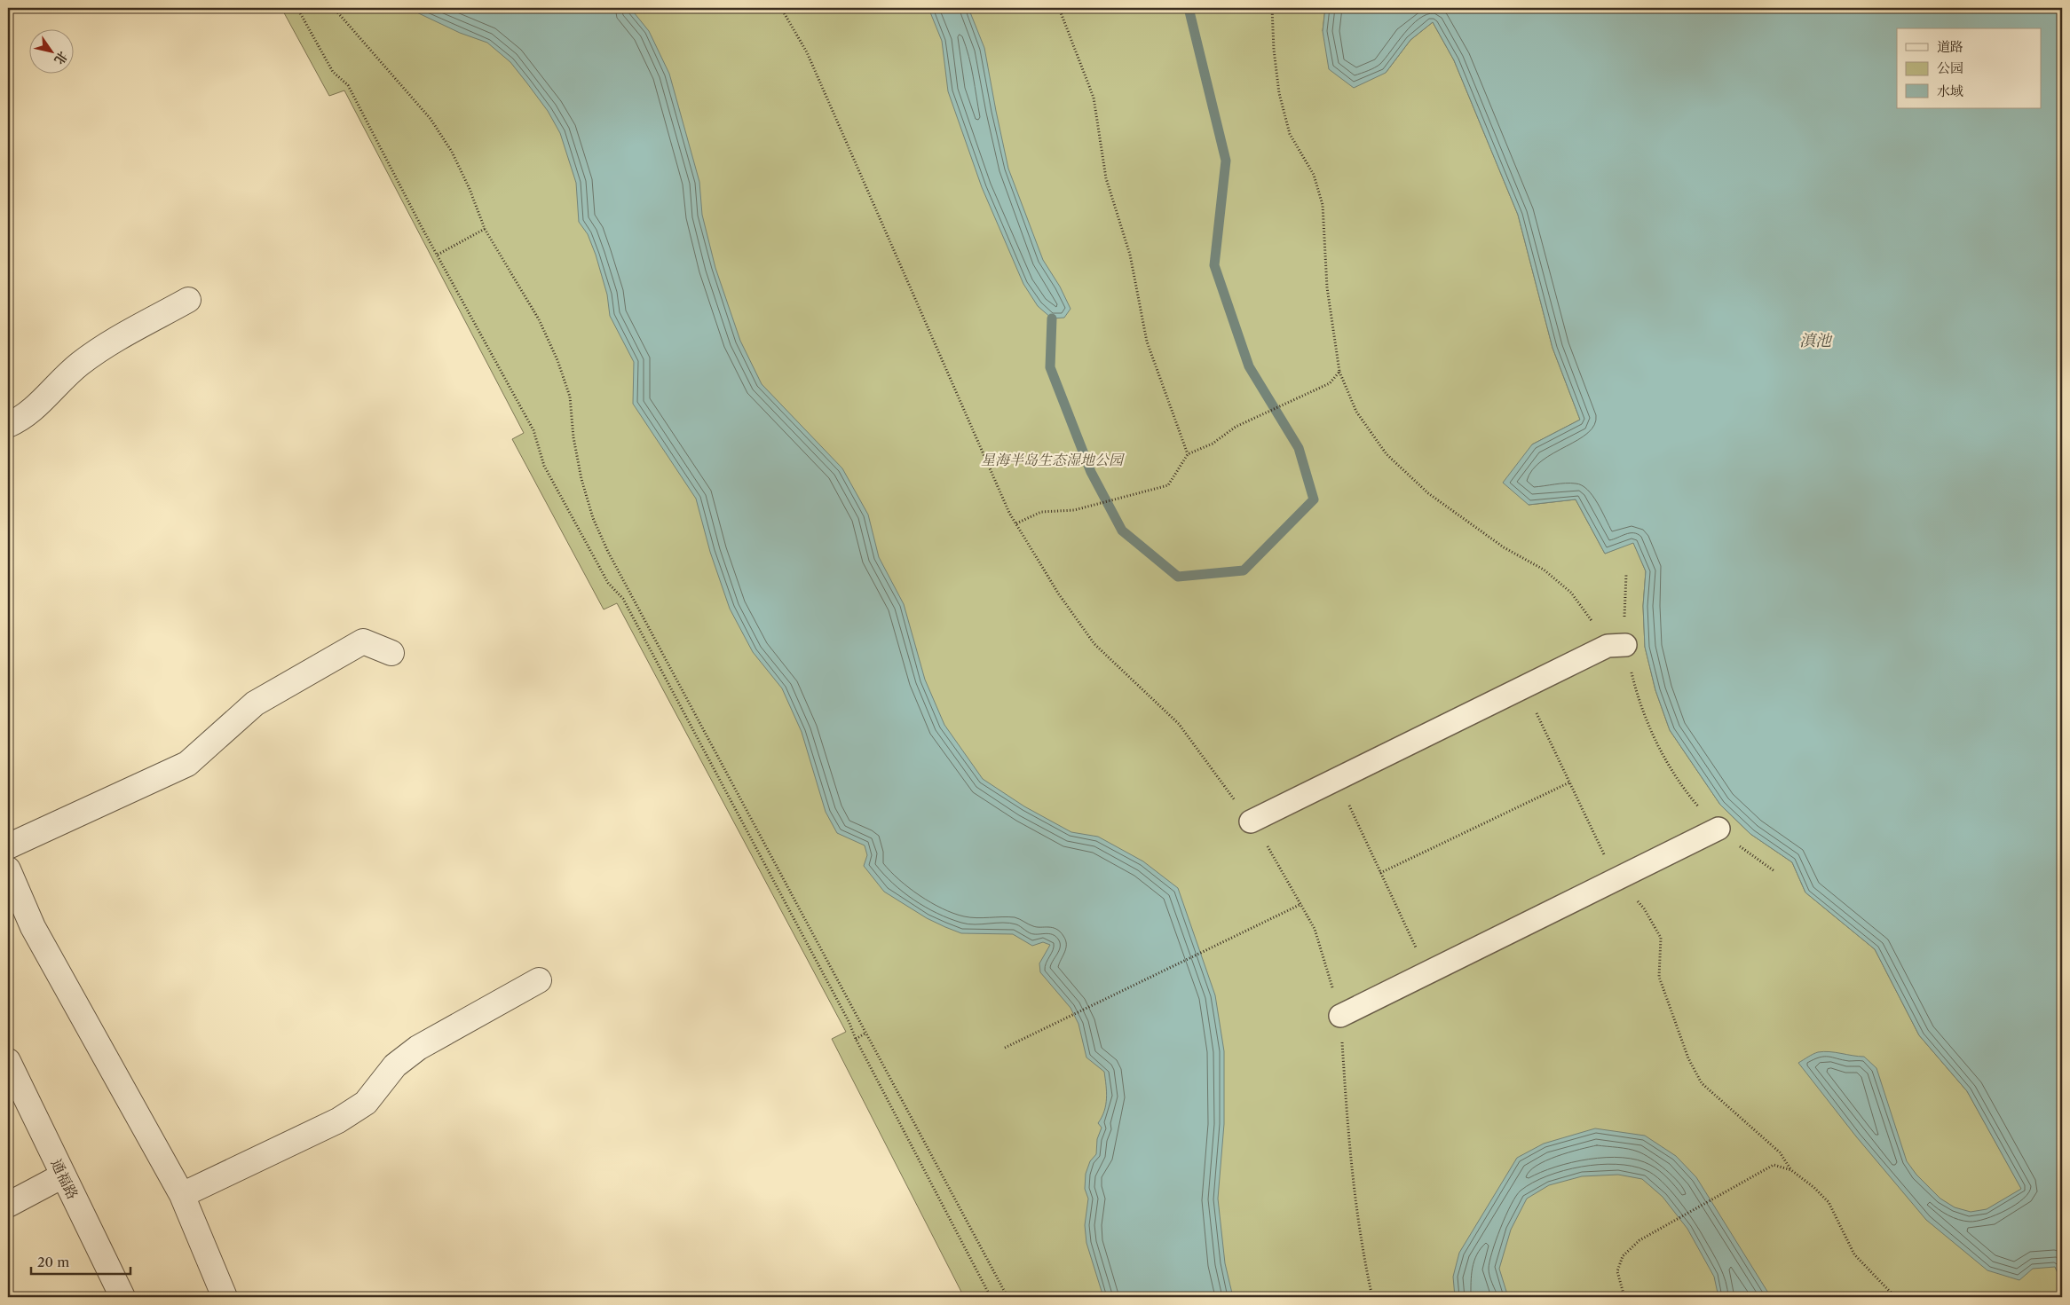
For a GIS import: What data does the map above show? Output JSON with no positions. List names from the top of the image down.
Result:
{
  "streets": {
    "street": ["通福路"]
  },
  "water": ["滇池"],
  "parks": ["星海半岛生态湿地公园"],
  "legend": ["道路", "公园", "水域"],
  "scale_bar": "20 m",
  "north": "bottom right"
}
